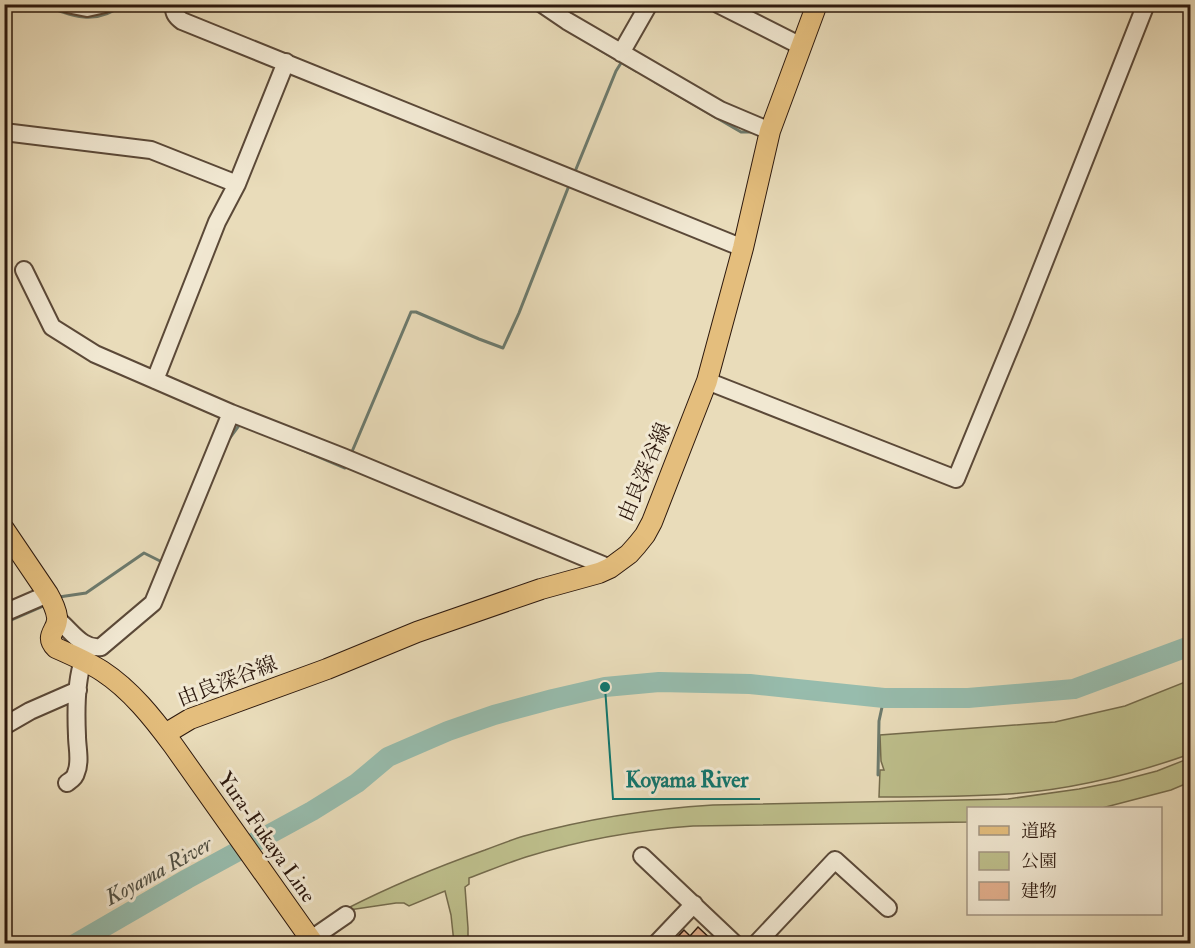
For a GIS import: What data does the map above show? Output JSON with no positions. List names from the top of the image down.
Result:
{
  "streets": {
    "main road": ["由良深谷線", "Yura-Fukaya Line"]
  },
  "crossings": [
    ["由良深谷線", "Yura-Fukaya Line"]
  ],
  "water": ["Koyama River"],
  "places": ["Koyama River"],
  "legend": ["道路", "公園", "建物"]
}
